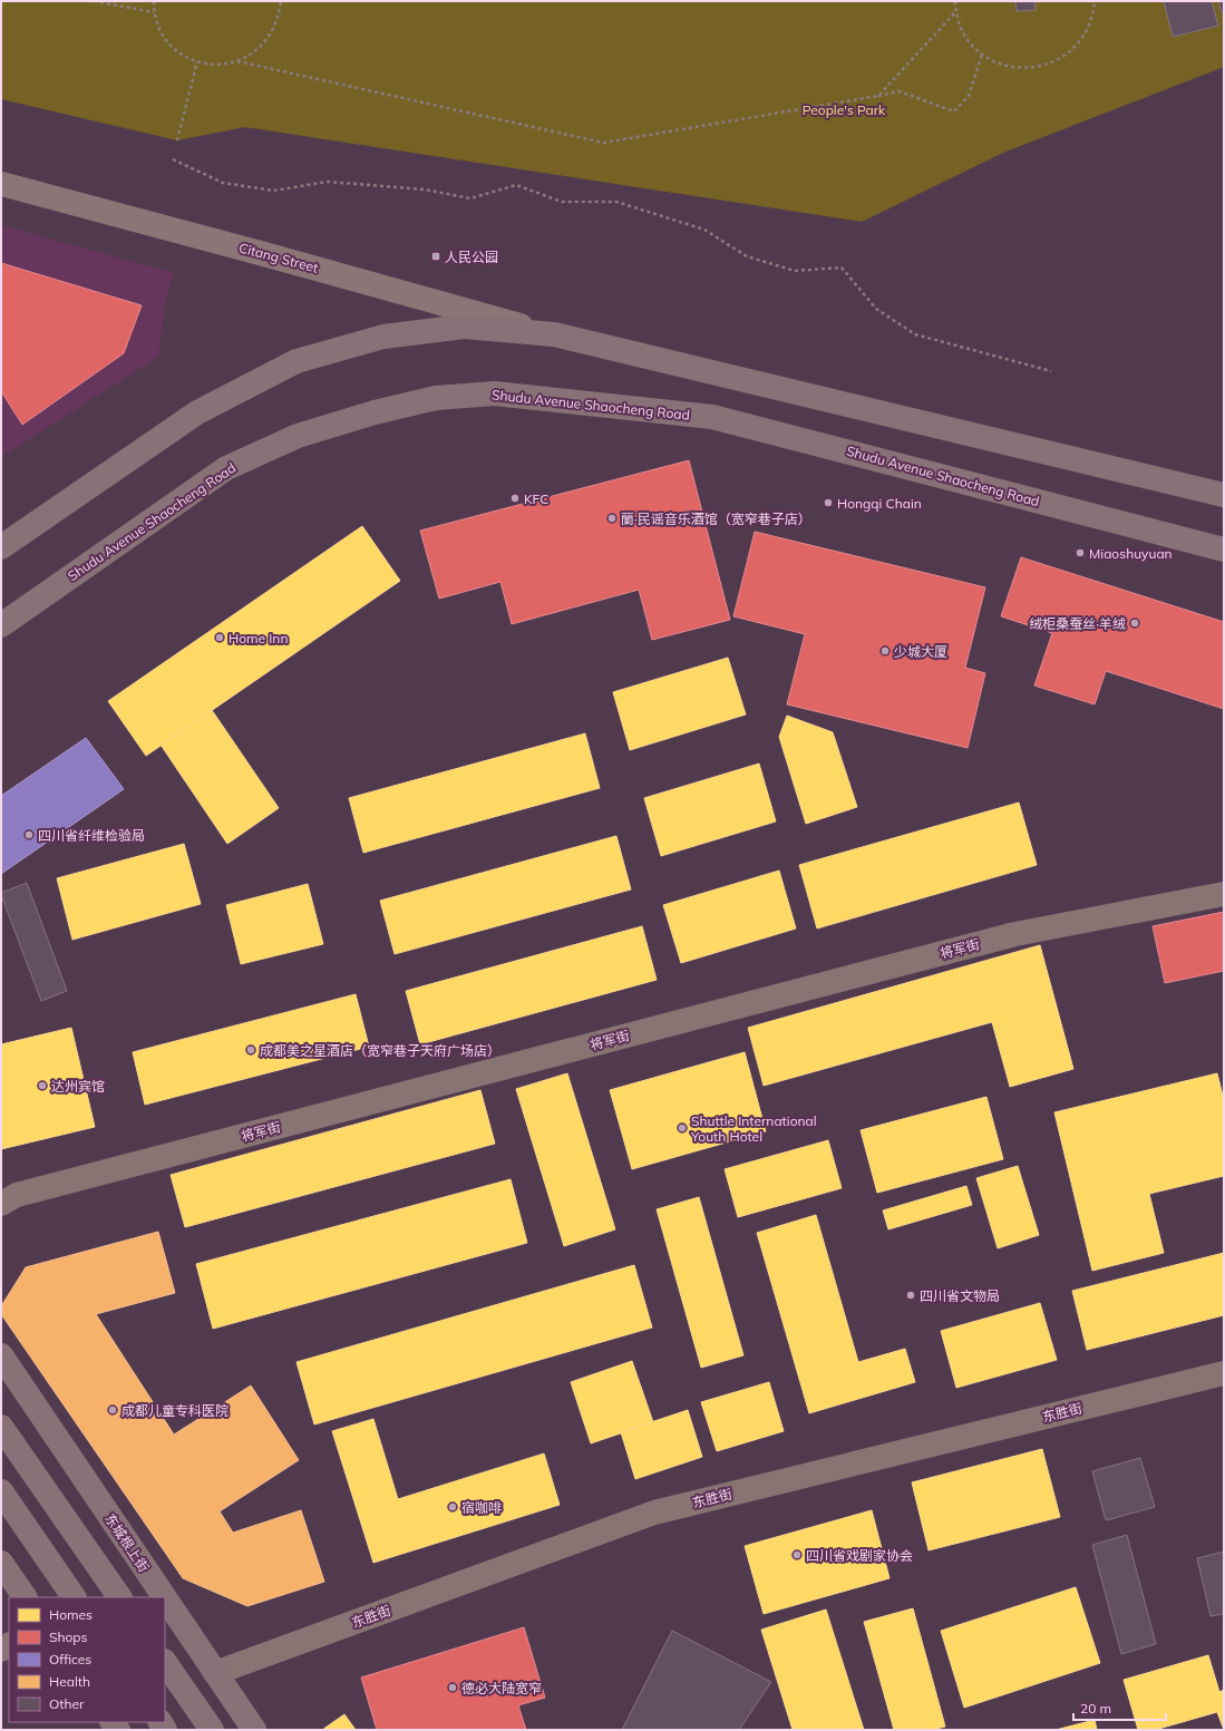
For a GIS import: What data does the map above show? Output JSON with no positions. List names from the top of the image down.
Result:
{
  "streets": {
    "main road": ["Citang Street", "Shudu Avenue Shaocheng Road", "东城根上街"],
    "street": ["将军街", "东胜街"]
  },
  "crossings": [
    ["东胜街", "东城根上街"]
  ],
  "parks": ["People's Park"],
  "places": {
    "transit": ["人民公园"],
    "other": [
      "KFC",
      "Hongqi Chain",
      "蘭·民谣音乐酒馆（宽窄巷子店）",
      "Miaoshuyuan",
      "绒柜桑蚕丝·羊绒",
      "Home Inn",
      "少城大厦",
      "四川省纤维检验局",
      "成都美之星酒店（宽窄巷子天府广场店）",
      "达州宾馆",
      "Shuttle International Youth Hotel",
      "四川省文物局",
      "成都儿童专科医院",
      "宿咖啡",
      "四川省戏剧家协会",
      "德必大陆宽窄"
    ]
  },
  "legend": [
    "Homes",
    "Shops",
    "Offices",
    "Health",
    "Other"
  ],
  "scale_bar": "20 m"
}
